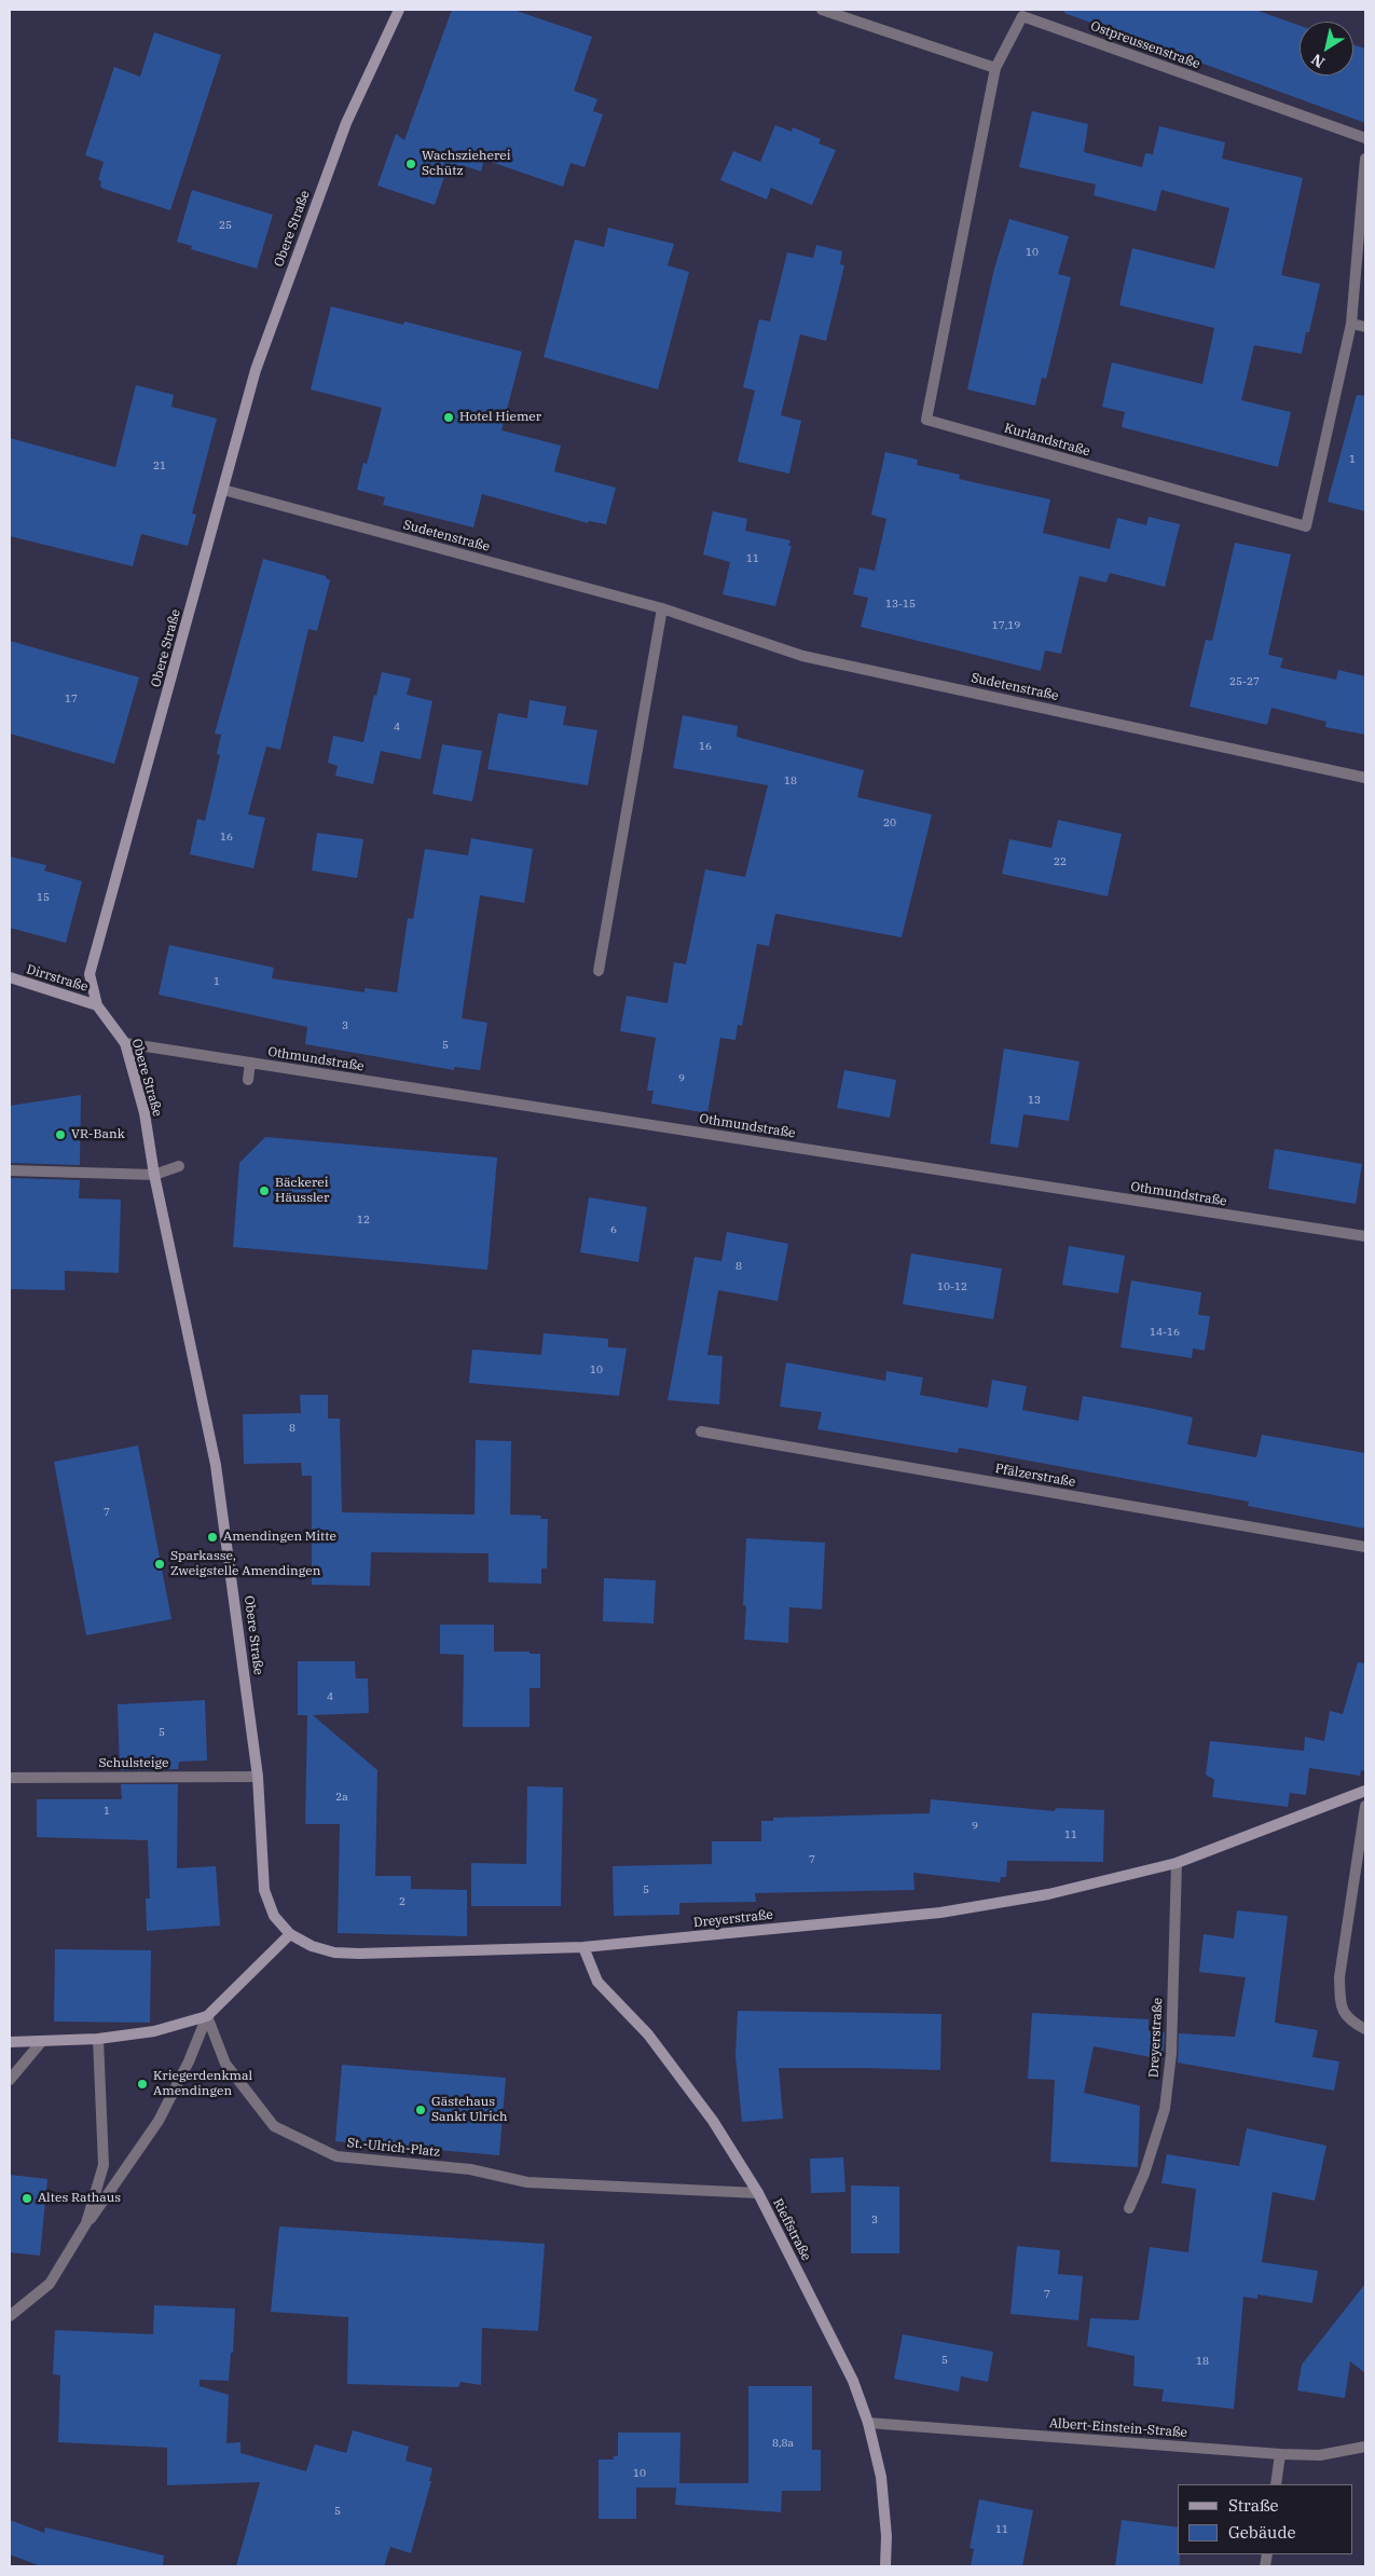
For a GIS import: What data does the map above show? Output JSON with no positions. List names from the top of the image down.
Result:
{
  "streets": {
    "street": [
      "Ostpreussenstraße",
      "Obere Straße",
      "Kurlandstraße",
      "Sudetenstraße",
      "Dirrstraße",
      "Othmundstraße",
      "Pfälzerstraße",
      "Schulsteige",
      "Dreyerstraße",
      "St.-Ulrich-Platz",
      "Rieffstraße",
      "Albert-Einstein-Straße"
    ]
  },
  "crossings": [
    ["Ostpreussenstraße", "Kurlandstraße"],
    ["Obere Straße", "Sudetenstraße"],
    ["Obere Straße", "Dirrstraße"],
    ["Obere Straße", "Othmundstraße"],
    ["Obere Straße", "Schulsteige"],
    ["Obere Straße", "Dreyerstraße"],
    ["Dreyerstraße", "Rieffstraße"],
    ["St.-Ulrich-Platz", "Rieffstraße"],
    ["Rieffstraße", "Albert-Einstein-Straße"]
  ],
  "places": [
    "Wachszieherei Schütz",
    "Hotel Hiemer",
    "VR-Bank",
    "Bäckerei Häussler",
    "Amendingen Mitte",
    "Sparkasse, Zweigstelle Amendingen",
    "Kriegerdenkmal Amendingen",
    "Gästehaus Sankt Ulrich",
    "Altes Rathaus"
  ],
  "house_numbers": [
    "25",
    "10",
    "1",
    "21",
    "11",
    "13-15",
    "17,19",
    "25-27",
    "17",
    "4",
    "16",
    "18",
    "20",
    "16",
    "22",
    "15",
    "1",
    "3",
    "5",
    "9",
    "13",
    "12",
    "6",
    "8",
    "10-12",
    "14-16",
    "10",
    "8",
    "7",
    "4",
    "5",
    "2a",
    "1",
    "9",
    "11",
    "7",
    "5",
    "2",
    "3",
    "7",
    "5",
    "18",
    "8,8a",
    "10",
    "5",
    "11"
  ],
  "legend": ["Straße", "Gebäude"],
  "north": "bottom left"
}
